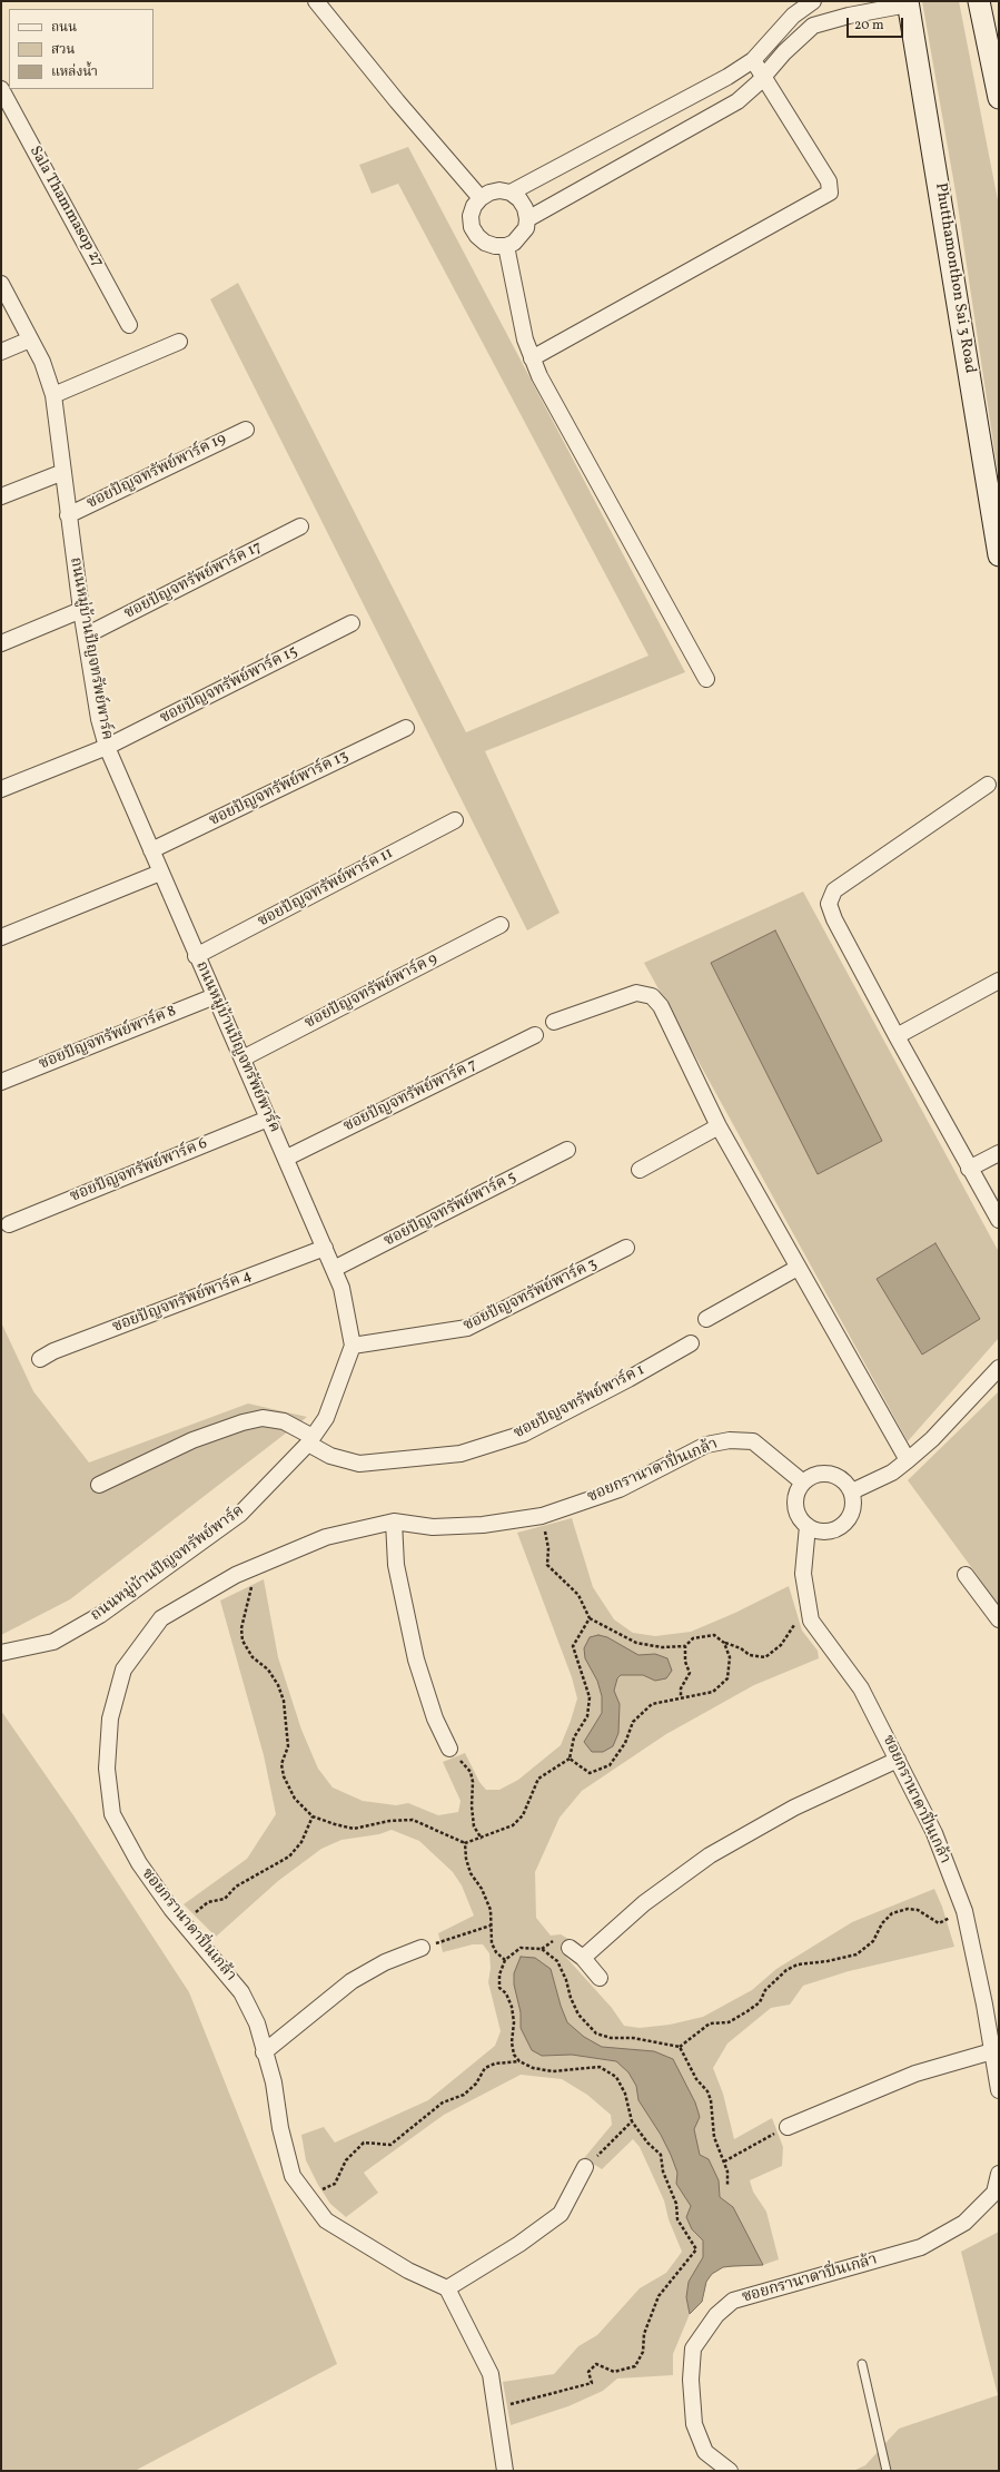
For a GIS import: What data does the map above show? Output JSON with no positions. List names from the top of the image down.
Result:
{
  "streets": {
    "main road": ["Phutthamonthon Sai 3 Road"],
    "street": [
      "Sala Thammasop 27",
      "ซอยปัญจทรัพย์พาร์ค 19",
      "ซอยปัญจทรัพย์พาร์ค 17",
      "ถนนหมู่บ้านปัญจทรัพย์พาร์ค",
      "ซอยปัญจทรัพย์พาร์ค 15",
      "ซอยปัญจทรัพย์พาร์ค 13",
      "ซอยปัญจทรัพย์พาร์ค 11",
      "ซอยปัญจทรัพย์พาร์ค 9",
      "ซอยปัญจทรัพย์พาร์ค 8",
      "ซอยปัญจทรัพย์พาร์ค 7",
      "ซอยปัญจทรัพย์พาร์ค 6",
      "ซอยปัญจทรัพย์พาร์ค 5",
      "ซอยปัญจทรัพย์พาร์ค 3",
      "ซอยปัญจทรัพย์พาร์ค 4",
      "ซอยปัญจทรัพย์พาร์ค 1",
      "ซอยกรานาดาปิ่นเกล้า"
    ]
  },
  "crossings": [
    ["ซอยปัญจทรัพย์พาร์ค 19", "ถนนหมู่บ้านปัญจทรัพย์พาร์ค"],
    ["ซอยปัญจทรัพย์พาร์ค 17", "ถนนหมู่บ้านปัญจทรัพย์พาร์ค"],
    ["ถนนหมู่บ้านปัญจทรัพย์พาร์ค", "ซอยปัญจทรัพย์พาร์ค 15"],
    ["ถนนหมู่บ้านปัญจทรัพย์พาร์ค", "ซอยปัญจทรัพย์พาร์ค 13"],
    ["ถนนหมู่บ้านปัญจทรัพย์พาร์ค", "ซอยปัญจทรัพย์พาร์ค 11"],
    ["ถนนหมู่บ้านปัญจทรัพย์พาร์ค", "ซอยปัญจทรัพย์พาร์ค 9"],
    ["ถนนหมู่บ้านปัญจทรัพย์พาร์ค", "ซอยปัญจทรัพย์พาร์ค 8"],
    ["ถนนหมู่บ้านปัญจทรัพย์พาร์ค", "ซอยปัญจทรัพย์พาร์ค 7"],
    ["ถนนหมู่บ้านปัญจทรัพย์พาร์ค", "ซอยปัญจทรัพย์พาร์ค 6"],
    ["ถนนหมู่บ้านปัญจทรัพย์พาร์ค", "ซอยปัญจทรัพย์พาร์ค 5"],
    ["ถนนหมู่บ้านปัญจทรัพย์พาร์ค", "ซอยปัญจทรัพย์พาร์ค 3"],
    ["ถนนหมู่บ้านปัญจทรัพย์พาร์ค", "ซอยปัญจทรัพย์พาร์ค 4"],
    ["ถนนหมู่บ้านปัญจทรัพย์พาร์ค", "ซอยปัญจทรัพย์พาร์ค 1"]
  ],
  "legend": ["ถนน", "สวน", "แหล่งน้ำ"],
  "scale_bar": "20 m"
}
